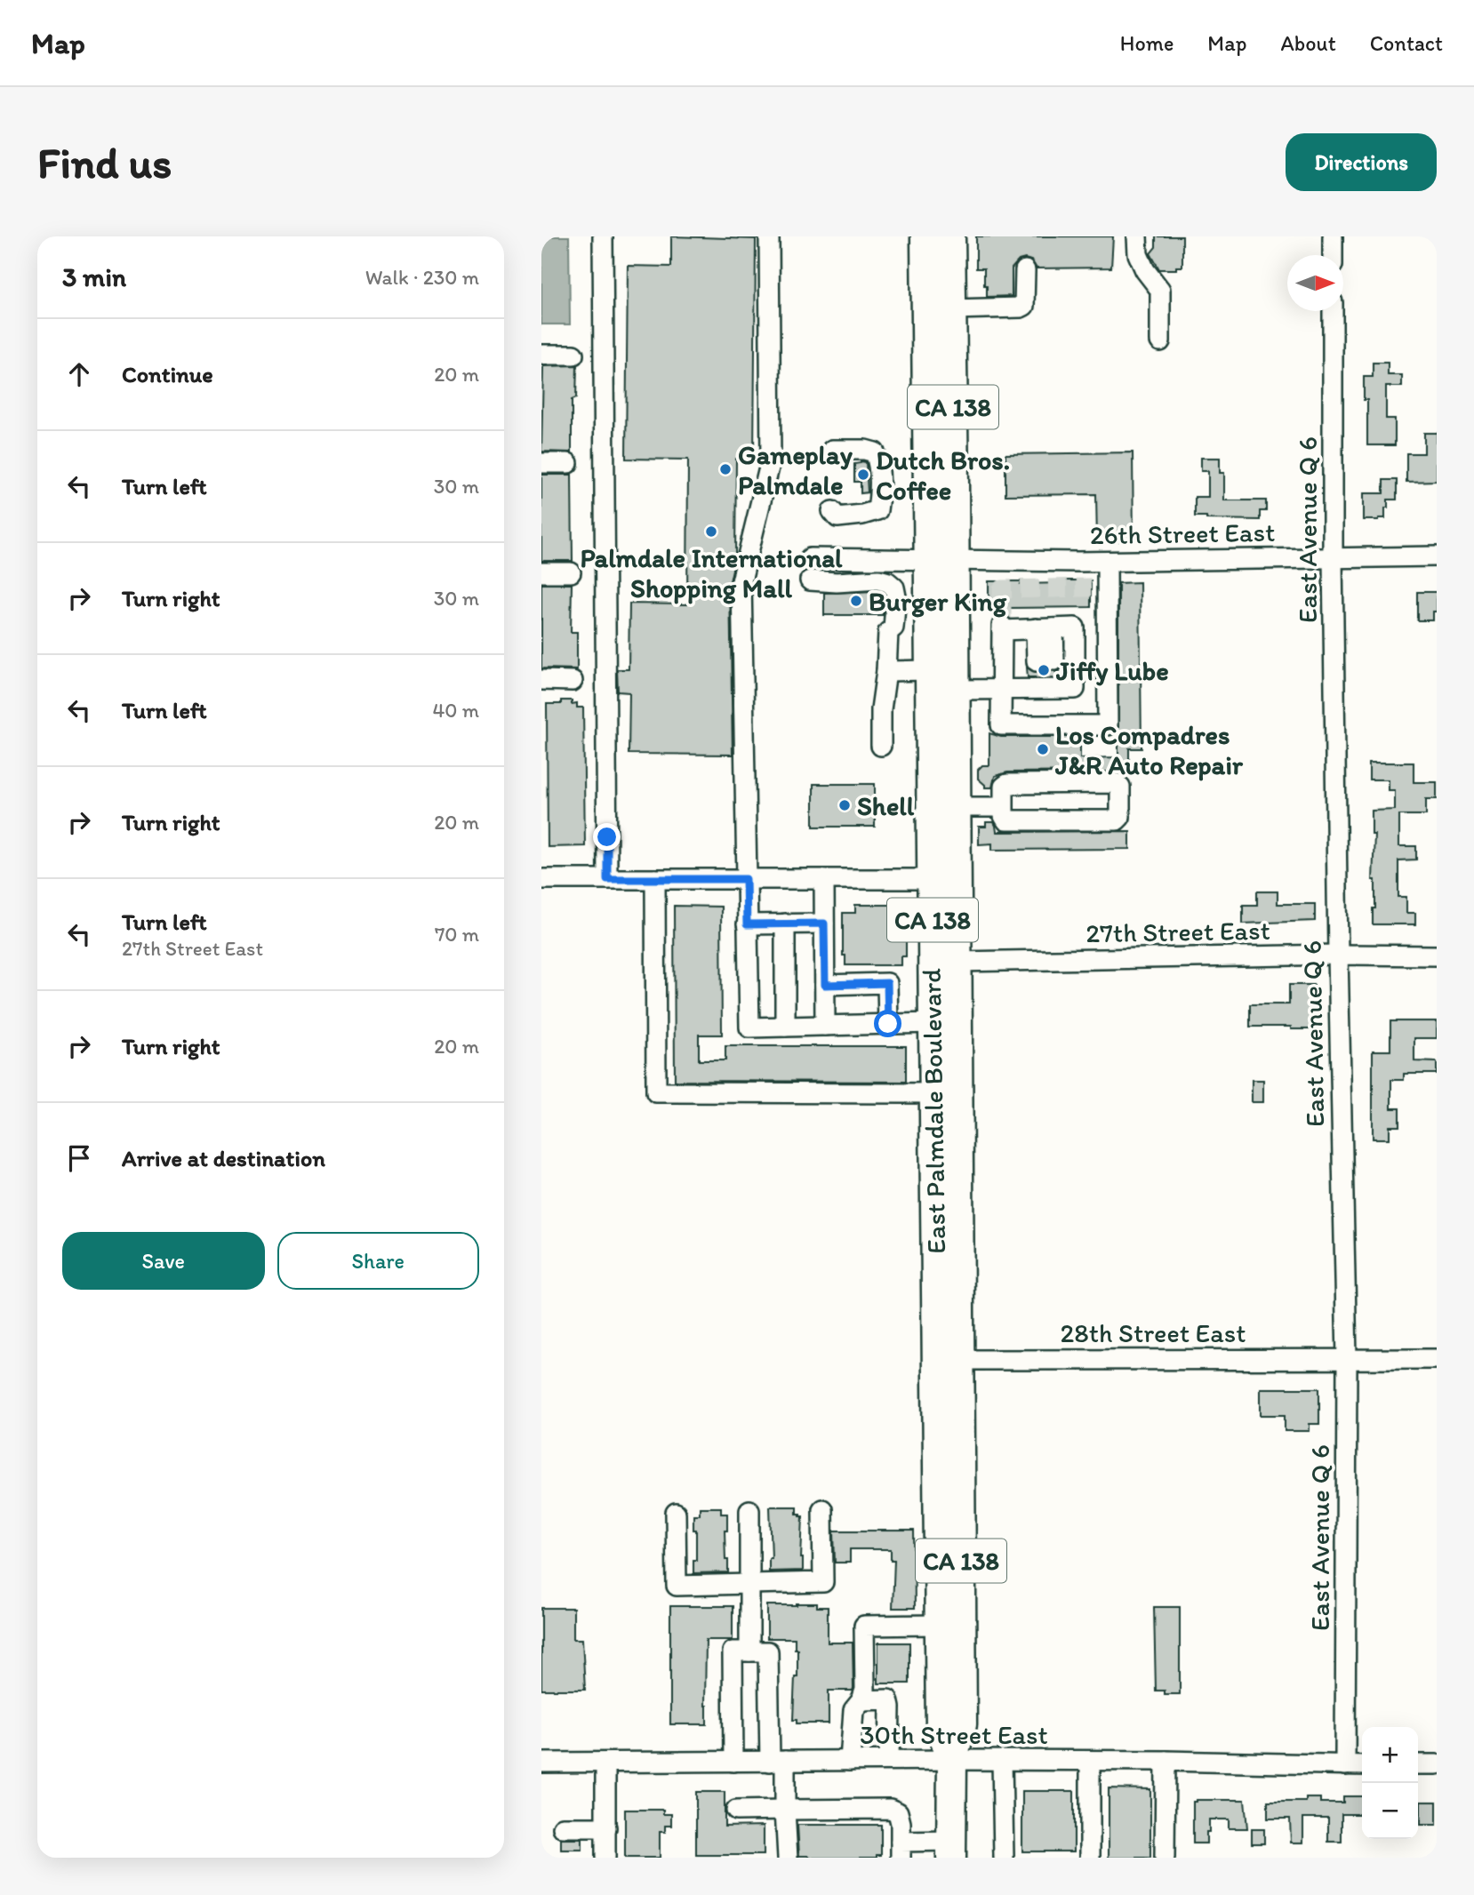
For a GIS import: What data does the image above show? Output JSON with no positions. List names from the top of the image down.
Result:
{
  "streets": {
    "highway": ["CA 138", "East Palmdale Boulevard"],
    "street": [
      "East Avenue Q 6",
      "26th Street East",
      "27th Street East",
      "28th Street East",
      "30th Street East"
    ]
  },
  "crossings": [
    ["East Avenue Q 6", "26th Street East"],
    ["East Avenue Q 6", "27th Street East"],
    ["East Avenue Q 6", "28th Street East"],
    ["East Avenue Q 6", "30th Street East"],
    ["26th Street East", "East Palmdale Boulevard"],
    ["27th Street East", "East Palmdale Boulevard"],
    ["East Palmdale Boulevard", "28th Street East"],
    ["East Palmdale Boulevard", "30th Street East"]
  ],
  "places": [
    "Gameplay Palmdale",
    "Dutch Bros. Coffee",
    "Palmdale International Shopping Mall",
    "Burger King",
    "Jiffy Lube",
    "Los Compadres J&R Auto Repair",
    "Shell"
  ],
  "north": "right",
  "page": {
    "header": "Map",
    "nav": [
      "Home",
      "Map",
      "About",
      "Contact"
    ],
    "buttons": [
      "Directions",
      ["Save", "Share"]
    ],
    "title": "Find us",
    "heading": ["3 min", "Walk · 230 m"],
    "list": [
      ["Continue", "20 m"],
      ["Turn left", "30 m"],
      ["Turn right", "30 m"],
      ["Turn left", "40 m"],
      ["Turn right", "20 m"],
      ["Turn left", "27th Street East", "70 m"],
      ["Turn right", "20 m"],
      "Arrive at destination"
    ],
    "map_buttons": ["+", "−"]
  }
}
